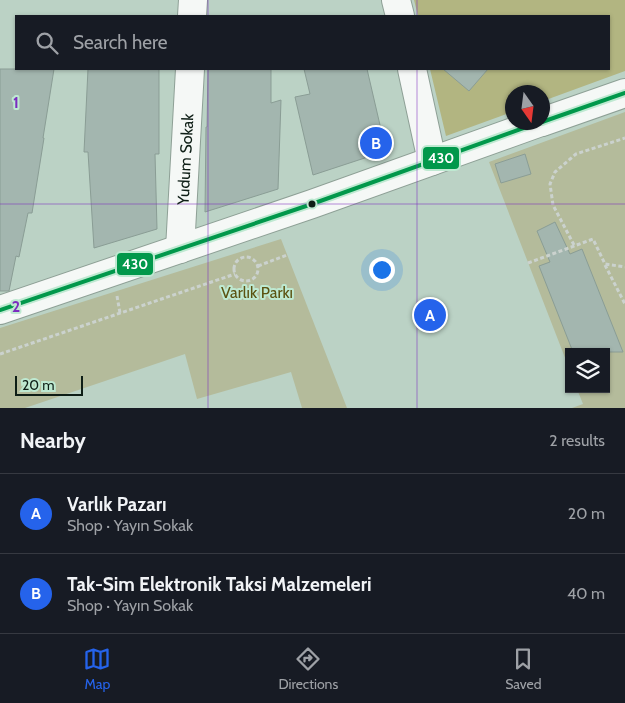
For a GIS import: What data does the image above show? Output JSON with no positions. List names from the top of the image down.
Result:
{
  "streets": {
    "street": ["Yudum Sokak"]
  },
  "parks": ["Varlık Parkı"],
  "lines": ["transit line 430"],
  "scale_bar": "20 m",
  "north": "bottom",
  "page": {
    "search": "Search here",
    "pins": ["B", "A"],
    "scale": "20 m",
    "heading": ["Nearby", "2 results"],
    "list": [
      {
        "mark": "A",
        "name": "Varlık Pazarı",
        "note": "Shop · Yayın Sokak",
        "value": "20 m"
      },
      {
        "mark": "B",
        "name": "Tak-Sim Elektronik Taksi Malzemeleri",
        "note": "Shop · Yayın Sokak",
        "value": "40 m"
      }
    ],
    "nav": ["Map", "Directions", "Saved"]
  },
  "grid": {
    "rows": ["1", "2"]
  }
}
